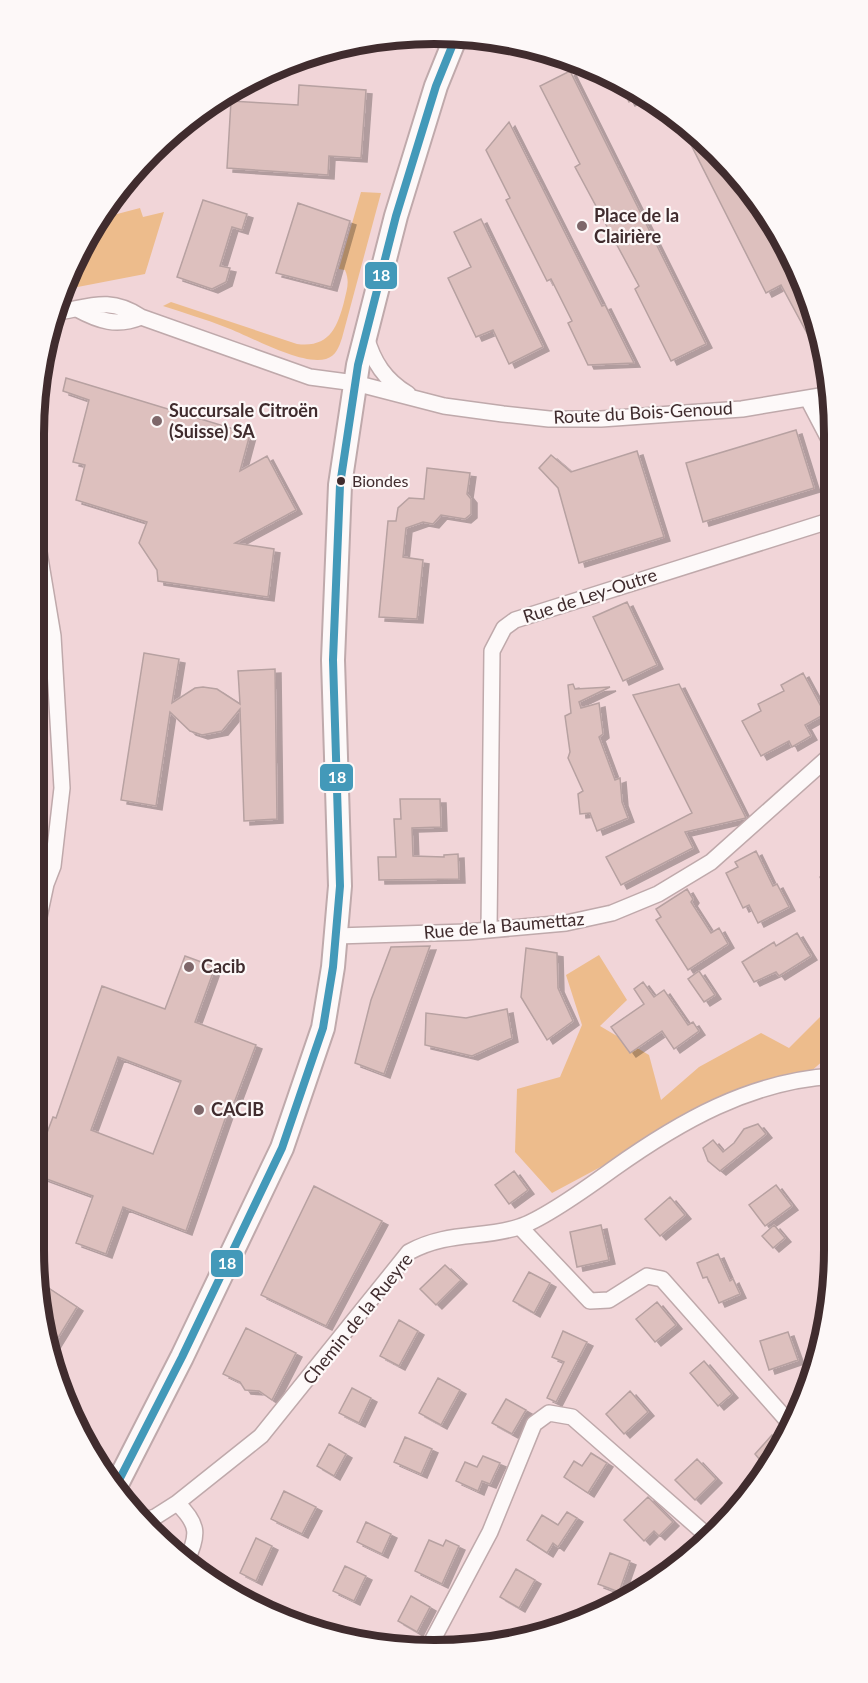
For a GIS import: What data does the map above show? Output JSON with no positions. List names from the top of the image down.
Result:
{
  "streets": {
    "street": [
      "Route du Bois-Genoud",
      "Rue de Ley-Outre",
      "Rue de la Baumettaz",
      "Chemin de la Rueyre"
    ]
  },
  "crossings": [
    ["Rue de Ley-Outre", "Rue de la Baumettaz"]
  ],
  "places": [
    "Place de la Clairière",
    "Succursale Citroën (Suisse) SA",
    "Biondes",
    "Cacib",
    "CACIB"
  ],
  "lines": ["transit line 18"]
}
